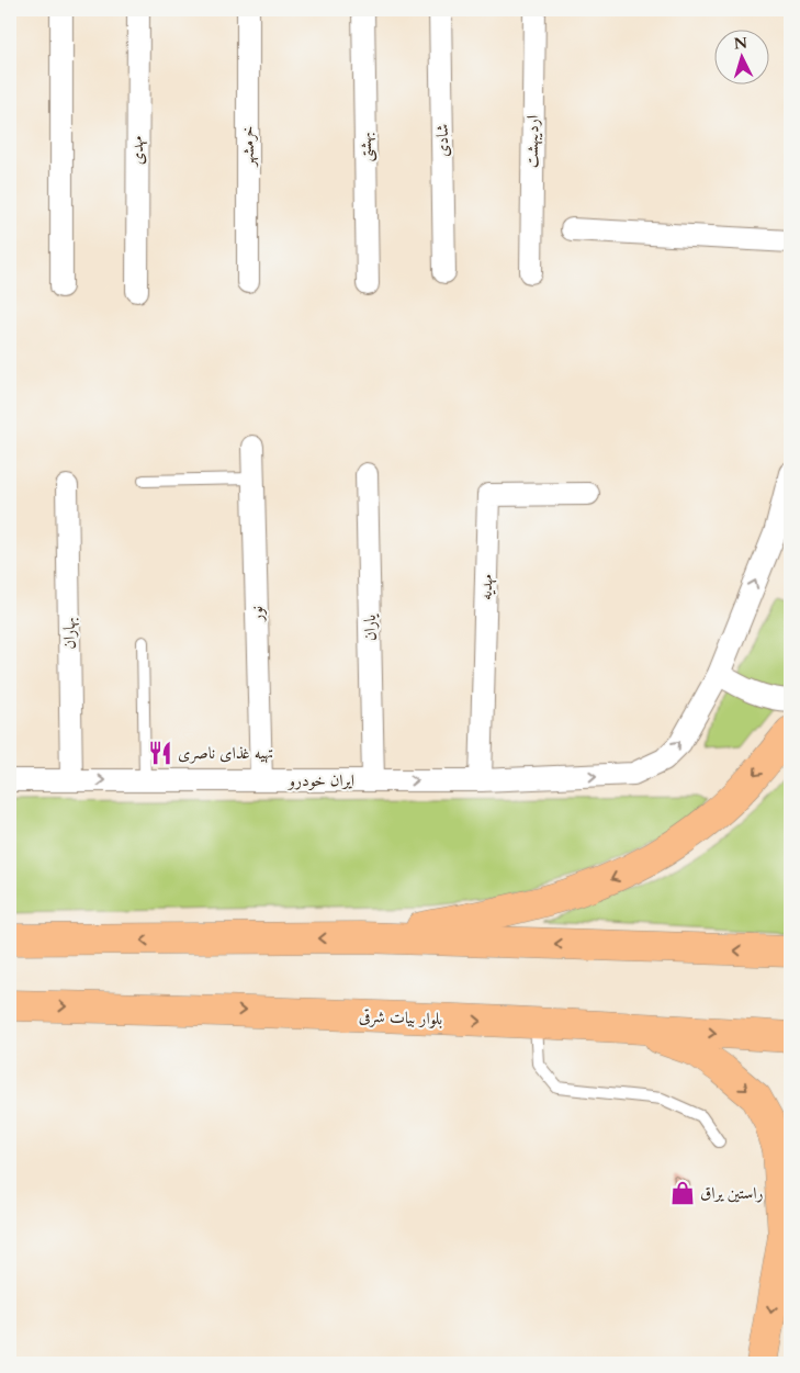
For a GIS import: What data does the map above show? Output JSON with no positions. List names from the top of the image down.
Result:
{
  "streets": {
    "main road": ["بلوار بیات شرقی"],
    "street": [
      "شادی",
      "اردیبهشت",
      "خرمشهر",
      "بهشتی",
      "مهدی",
      "مهدیه",
      "نور",
      "یاران",
      "بهاران",
      "ایران خودرو"
    ]
  },
  "crossings": [
    ["مهدیه", "ایران خودرو"],
    ["نور", "ایران خودرو"],
    ["یاران", "ایران خودرو"],
    ["بهاران", "ایران خودرو"]
  ],
  "one_way": ["ایران خودرو"],
  "places": {
    "restaurant": ["تهیه غذای ناصری"],
    "shop": ["راستین یراق"]
  },
  "north": "top"
}
